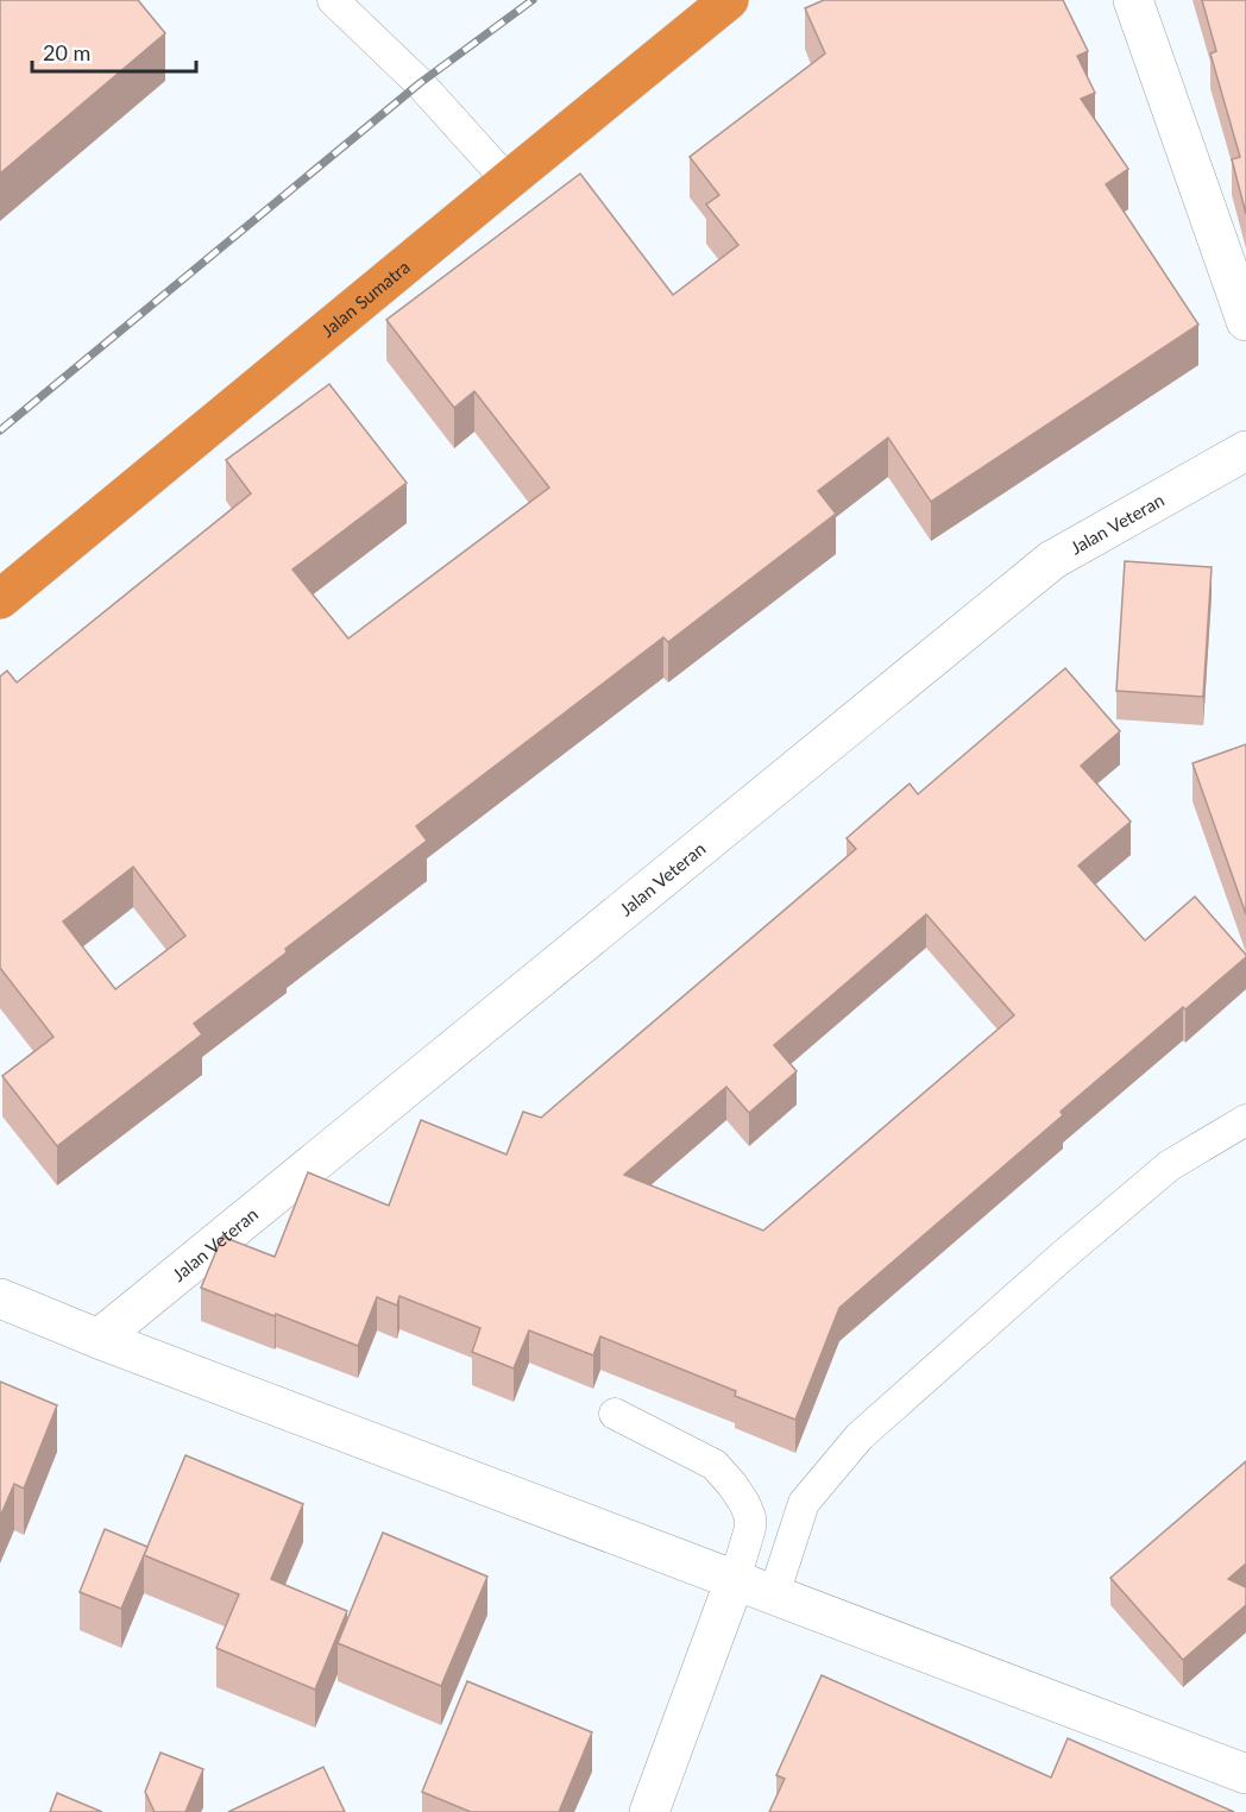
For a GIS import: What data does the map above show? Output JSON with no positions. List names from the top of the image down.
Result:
{
  "streets": {
    "highway": ["Jalan Sumatra"],
    "street": ["Jalan Veteran"]
  },
  "scale_bar": "20 m"
}
